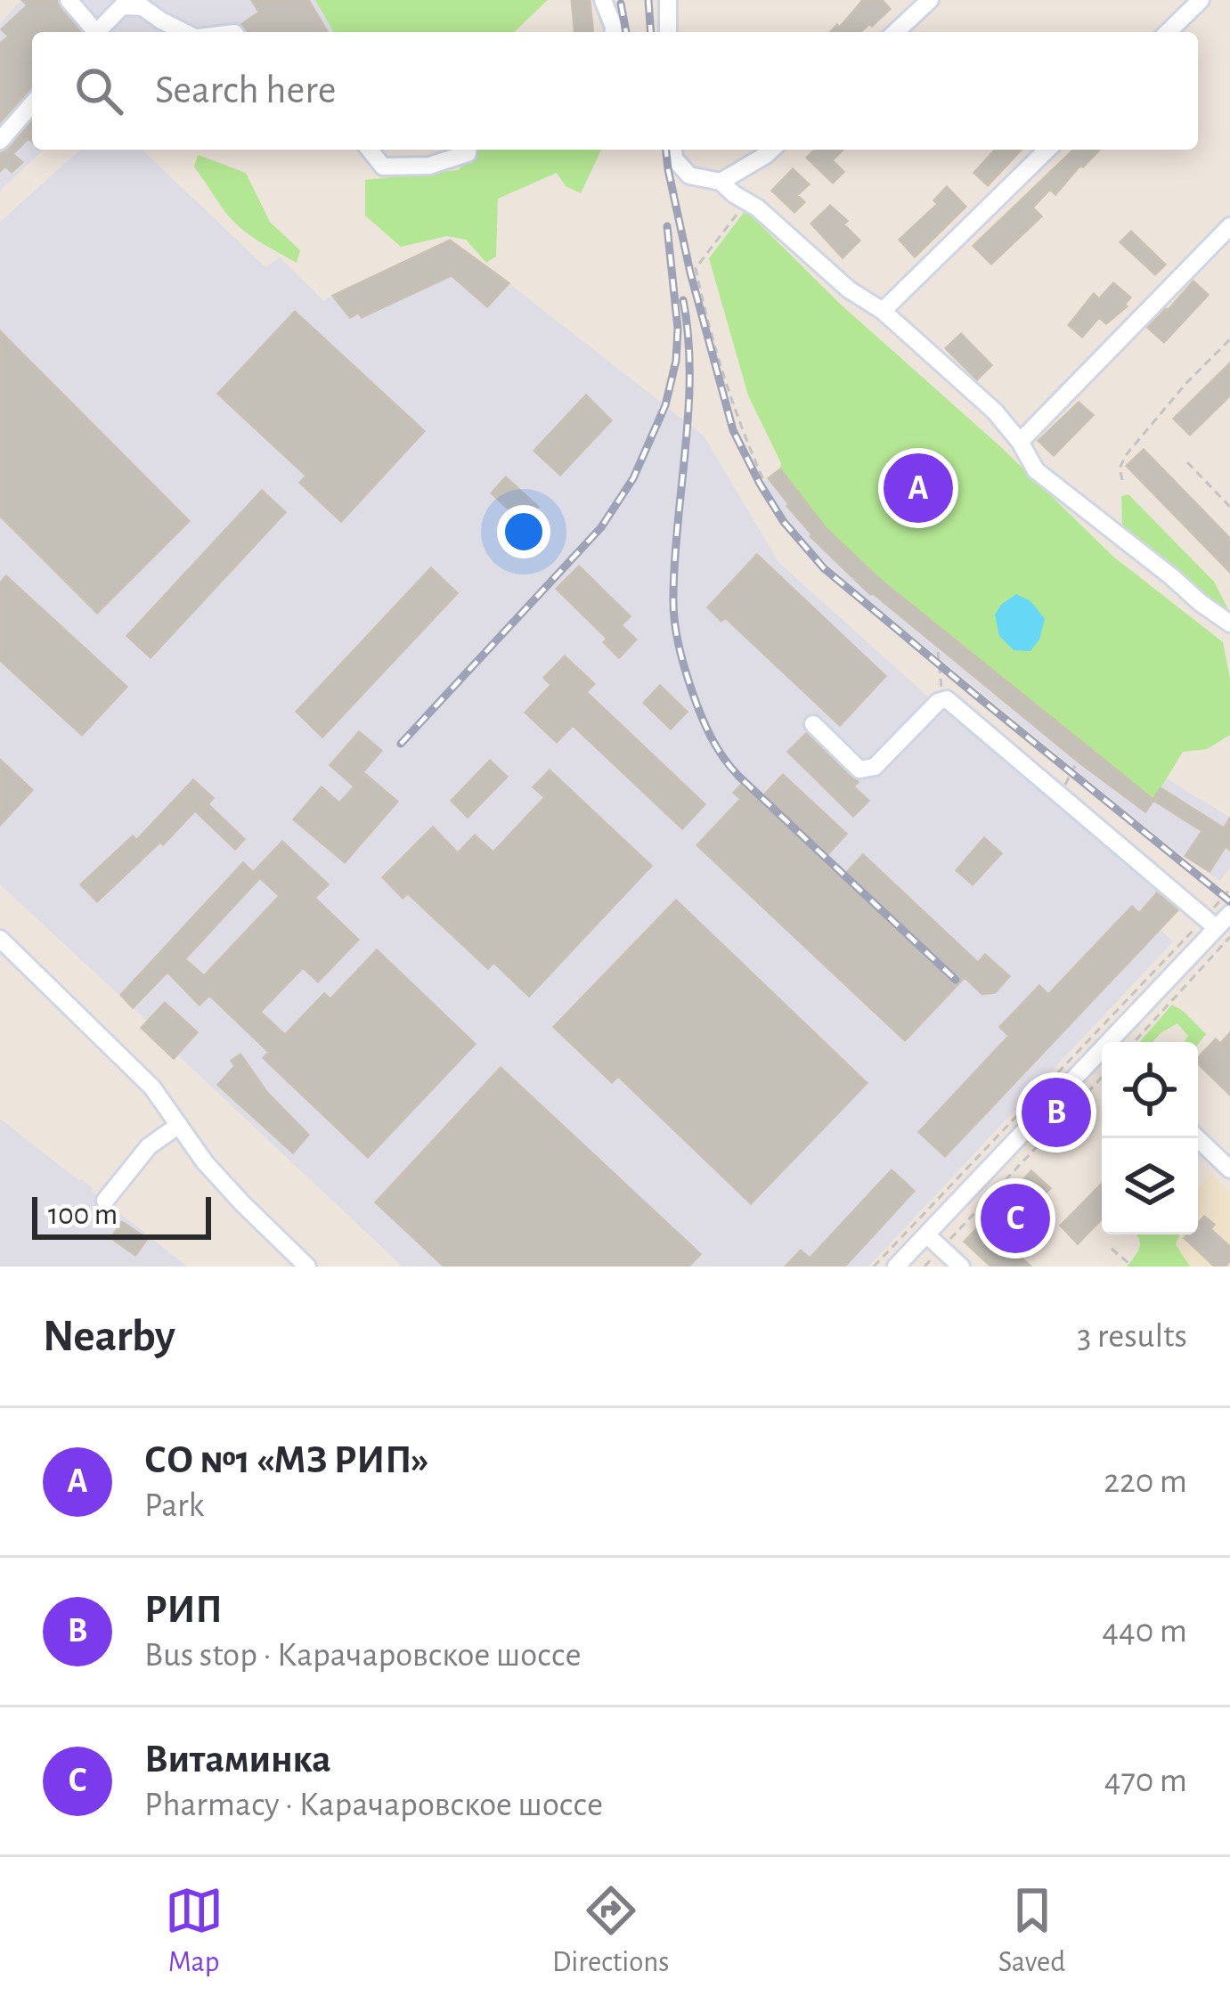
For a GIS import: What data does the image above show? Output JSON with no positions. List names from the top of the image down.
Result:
{
  "scale_bar": "100 m",
  "page": {
    "search": "Search here",
    "pins": ["A", "B", "C"],
    "scale": "100 m",
    "heading": ["Nearby", "3 results"],
    "list": [
      {
        "mark": "A",
        "name": "СО №1 «МЗ РИП»",
        "note": "Park",
        "value": "220 m"
      },
      {
        "mark": "B",
        "name": "РИП",
        "note": "Bus stop · Карачаровское шоссе",
        "value": "440 m"
      },
      {
        "mark": "C",
        "name": "Витаминка",
        "note": "Pharmacy · Карачаровское шоссе",
        "value": "470 m"
      }
    ],
    "nav": ["Map", "Directions", "Saved"]
  }
}
